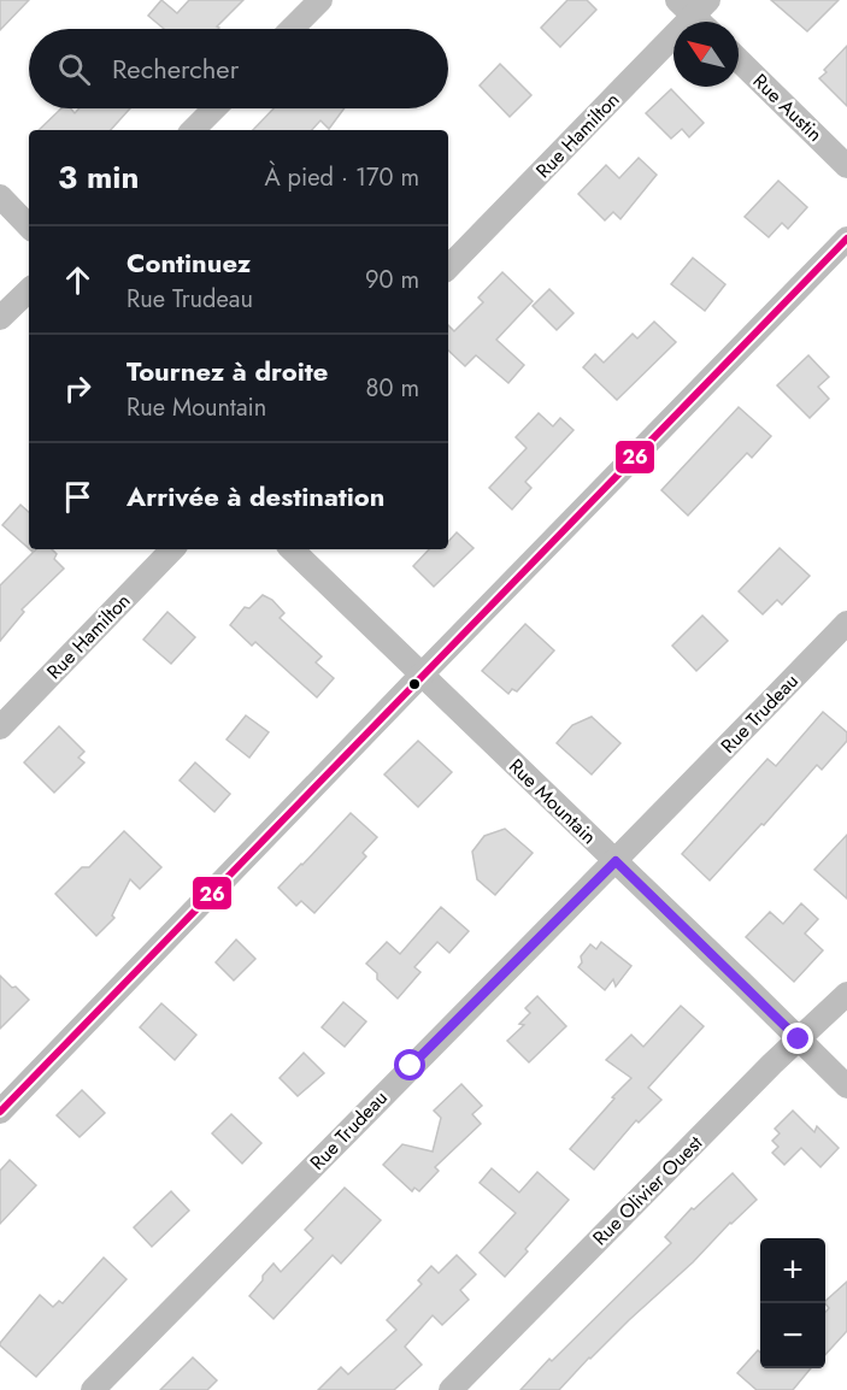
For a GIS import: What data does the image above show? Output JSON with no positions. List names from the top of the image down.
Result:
{
  "streets": {
    "street": [
      "Rue Austin",
      "Rue Hamilton",
      "Rue Trudeau",
      "Rue Mountain",
      "Rue Olivier Ouest"
    ]
  },
  "crossings": [
    ["Rue Trudeau", "Rue Mountain"],
    ["Rue Mountain", "Rue Olivier Ouest"]
  ],
  "lines": ["transit line 26"],
  "north": "top left",
  "page": {
    "search": "Rechercher",
    "heading": ["3 min", "À pied · 170 m"],
    "list": [
      ["Continuez", "Rue Trudeau", "90 m"],
      ["Tournez à droite", "Rue Mountain", "80 m"],
      "Arrivée à destination"
    ],
    "map_buttons": ["+", "−"]
  }
}
